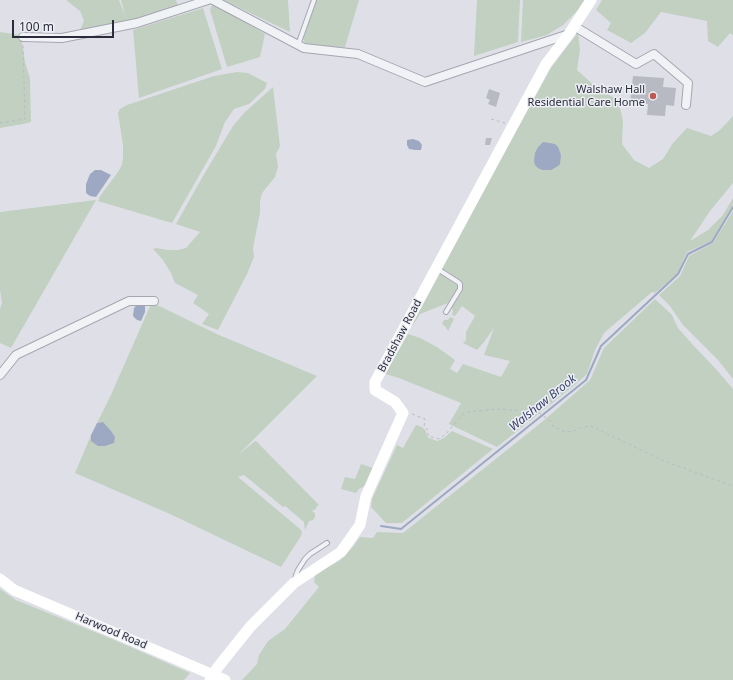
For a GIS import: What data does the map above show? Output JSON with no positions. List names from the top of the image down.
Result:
{
  "streets": {
    "street": ["Bradshaw Road", "Harwood Road"]
  },
  "crossings": [
    ["Bradshaw Road", "Harwood Road"]
  ],
  "water": ["Walshaw Brook"],
  "places": ["Walshaw Hall Residential Care Home"],
  "scale_bar": "100 m"
}
